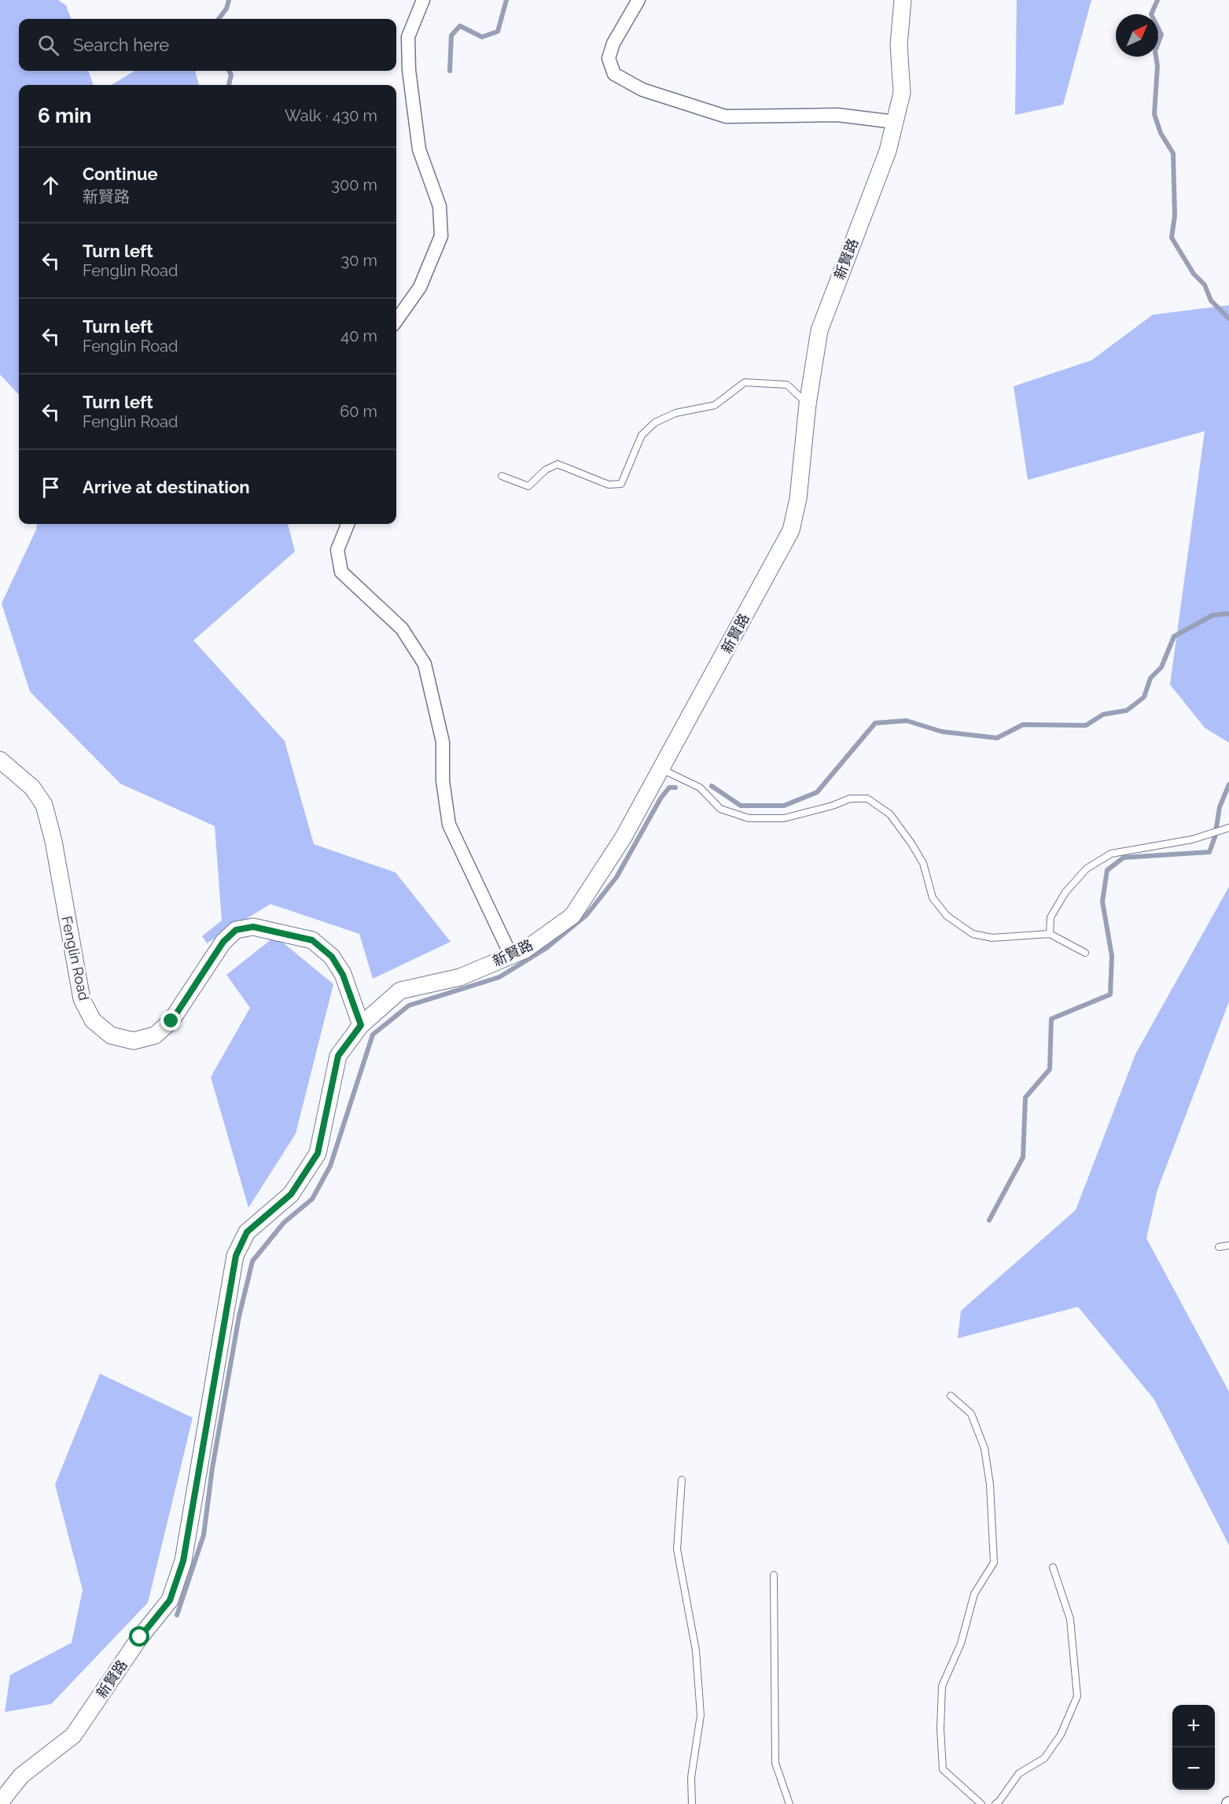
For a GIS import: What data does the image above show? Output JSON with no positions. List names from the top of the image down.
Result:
{
  "streets": {
    "street": ["新賢路", "Fenglin Road"]
  },
  "crossings": [
    ["新賢路", "Fenglin Road"]
  ],
  "north": "top right",
  "page": {
    "search": "Search here",
    "heading": ["6 min", "Walk · 430 m"],
    "list": [
      ["Continue", "新賢路", "300 m"],
      ["Turn left", "Fenglin Road", "30 m"],
      ["Turn left", "Fenglin Road", "40 m"],
      ["Turn left", "Fenglin Road", "60 m"],
      "Arrive at destination"
    ],
    "map_buttons": ["+", "−"]
  }
}
